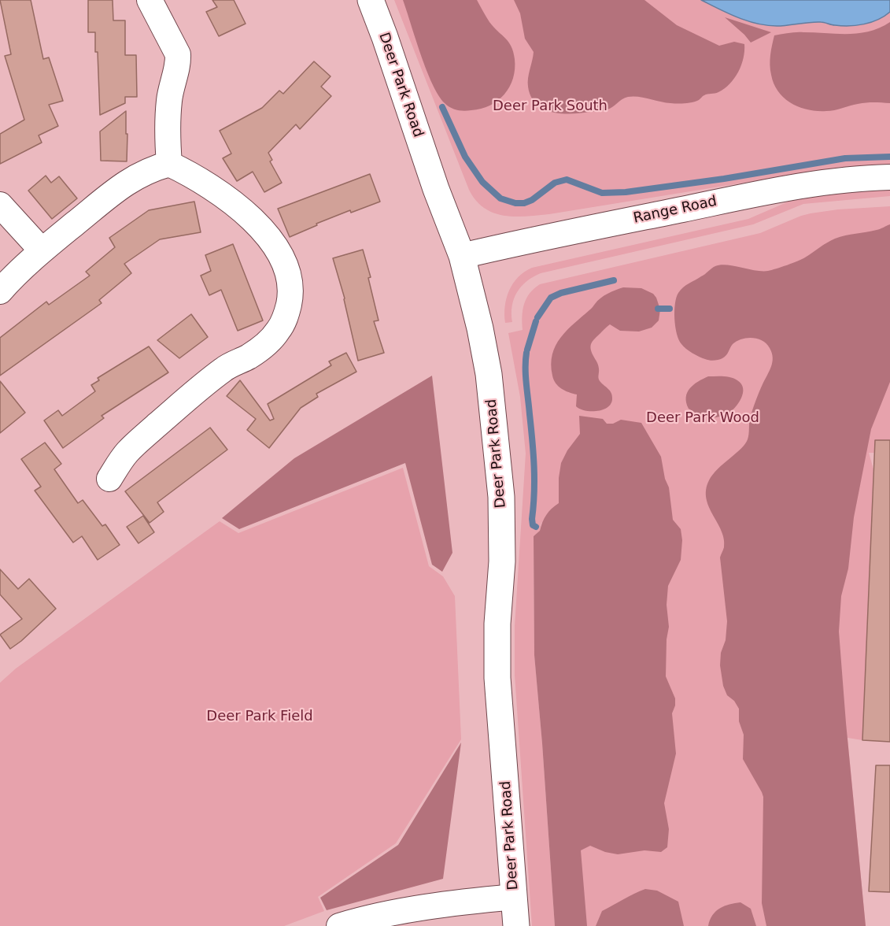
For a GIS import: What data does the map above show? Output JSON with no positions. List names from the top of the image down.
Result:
{
  "streets": {
    "street": ["Deer Park Road", "Range Road"]
  },
  "crossings": [
    ["Deer Park Road", "Range Road"]
  ],
  "parks": ["Deer Park South", "Deer Park Wood", "Deer Park Field"]
}
